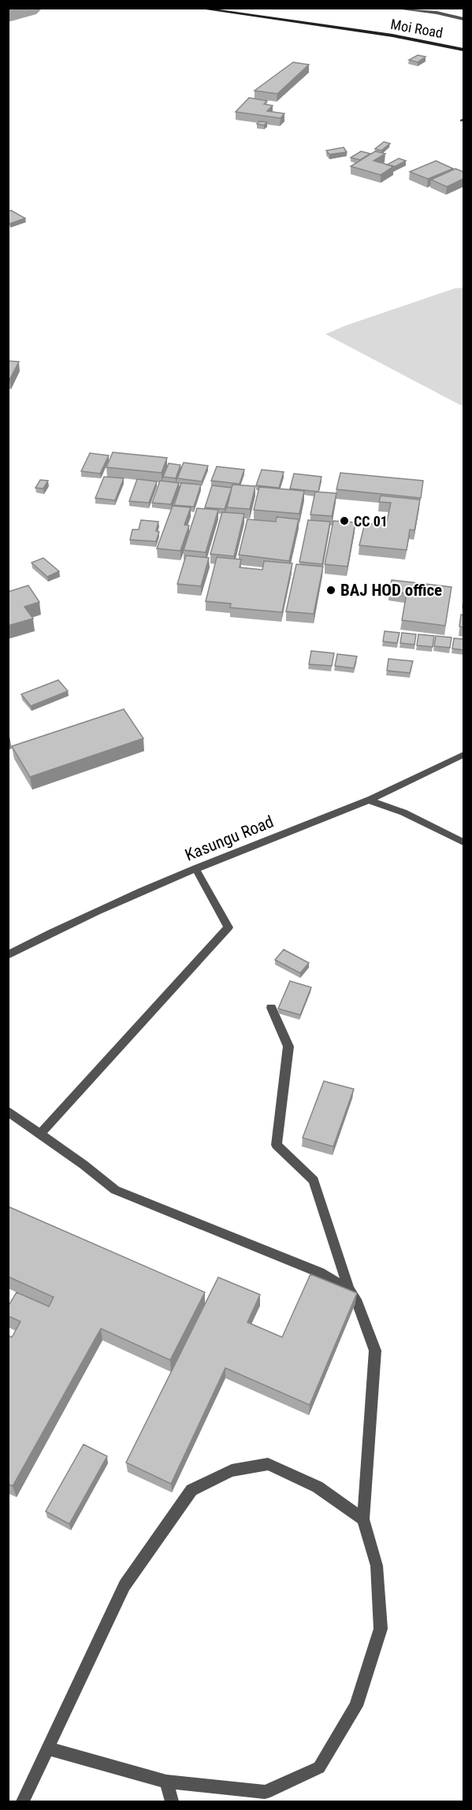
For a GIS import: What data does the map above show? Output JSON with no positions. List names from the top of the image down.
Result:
{
  "streets": {
    "main road": ["Moi Road"],
    "street": ["Kasungu Road"]
  },
  "places": ["CC 01", "BAJ HOD office"]
}
